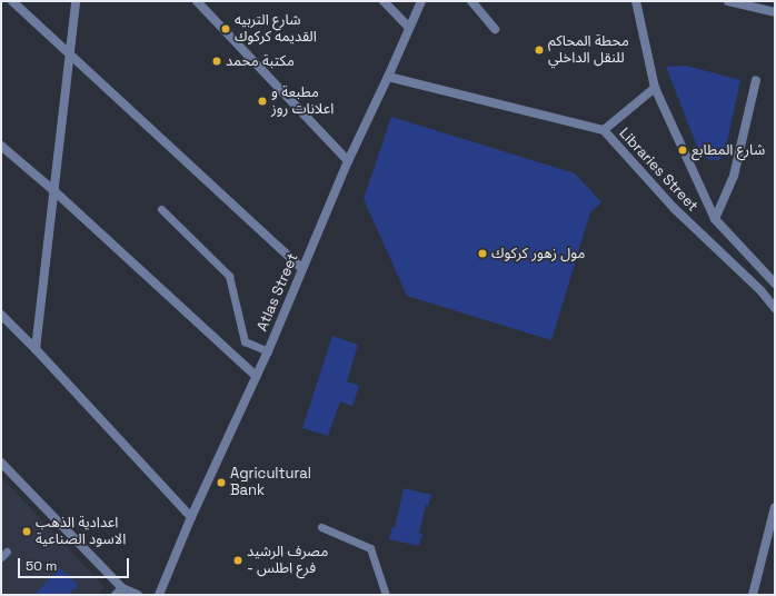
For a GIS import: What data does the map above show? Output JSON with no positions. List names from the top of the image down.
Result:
{
  "streets": {
    "street": ["Libraries Street", "Atlas Street"]
  },
  "crossings": [
    ["Libraries Street", "Atlas Street"]
  ],
  "places": [
    "شارع التربيه القديمه كركوك",
    "محطة المحاكم للنقل الداخلي",
    "مكتبة محمد",
    "مطبعة و اعلانات روز",
    "شارع المطابع",
    "مول زهور كركوك",
    "Agricultural Bank",
    "اعدادية الذهب الاسود الصناعية",
    "مصرف الرشيد - فرع اطلس"
  ],
  "scale_bar": "50 m"
}
